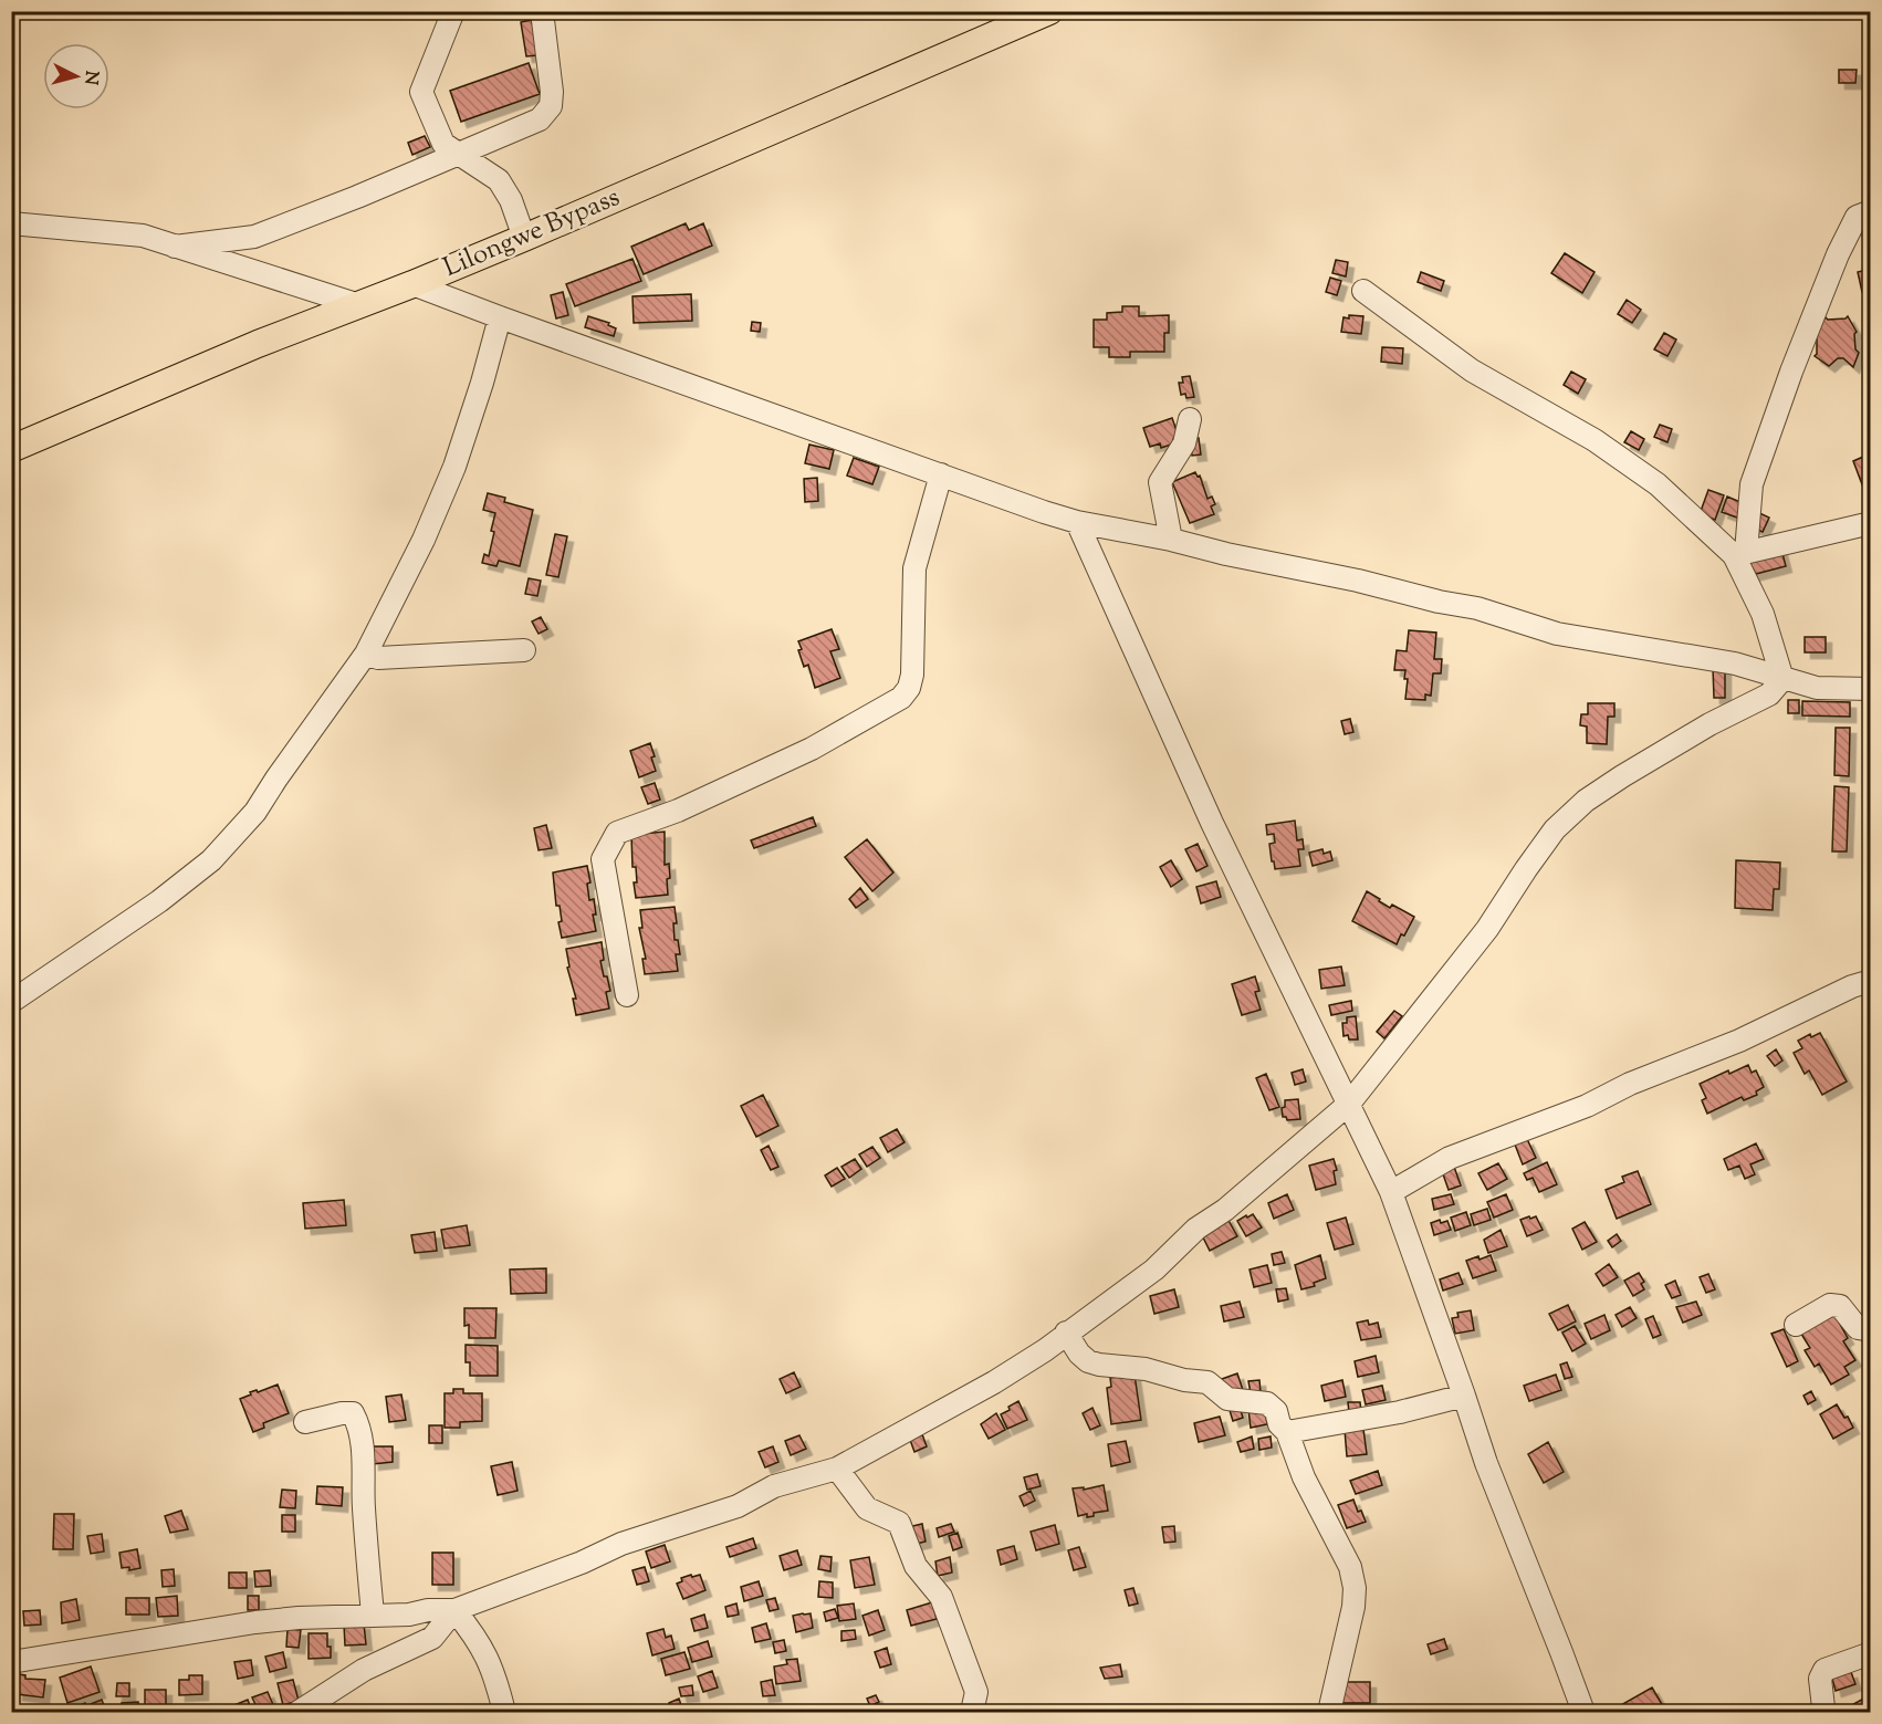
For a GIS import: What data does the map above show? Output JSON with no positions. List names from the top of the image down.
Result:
{
  "streets": {
    "main road": ["Lilongwe Bypass"]
  },
  "north": "right"
}
